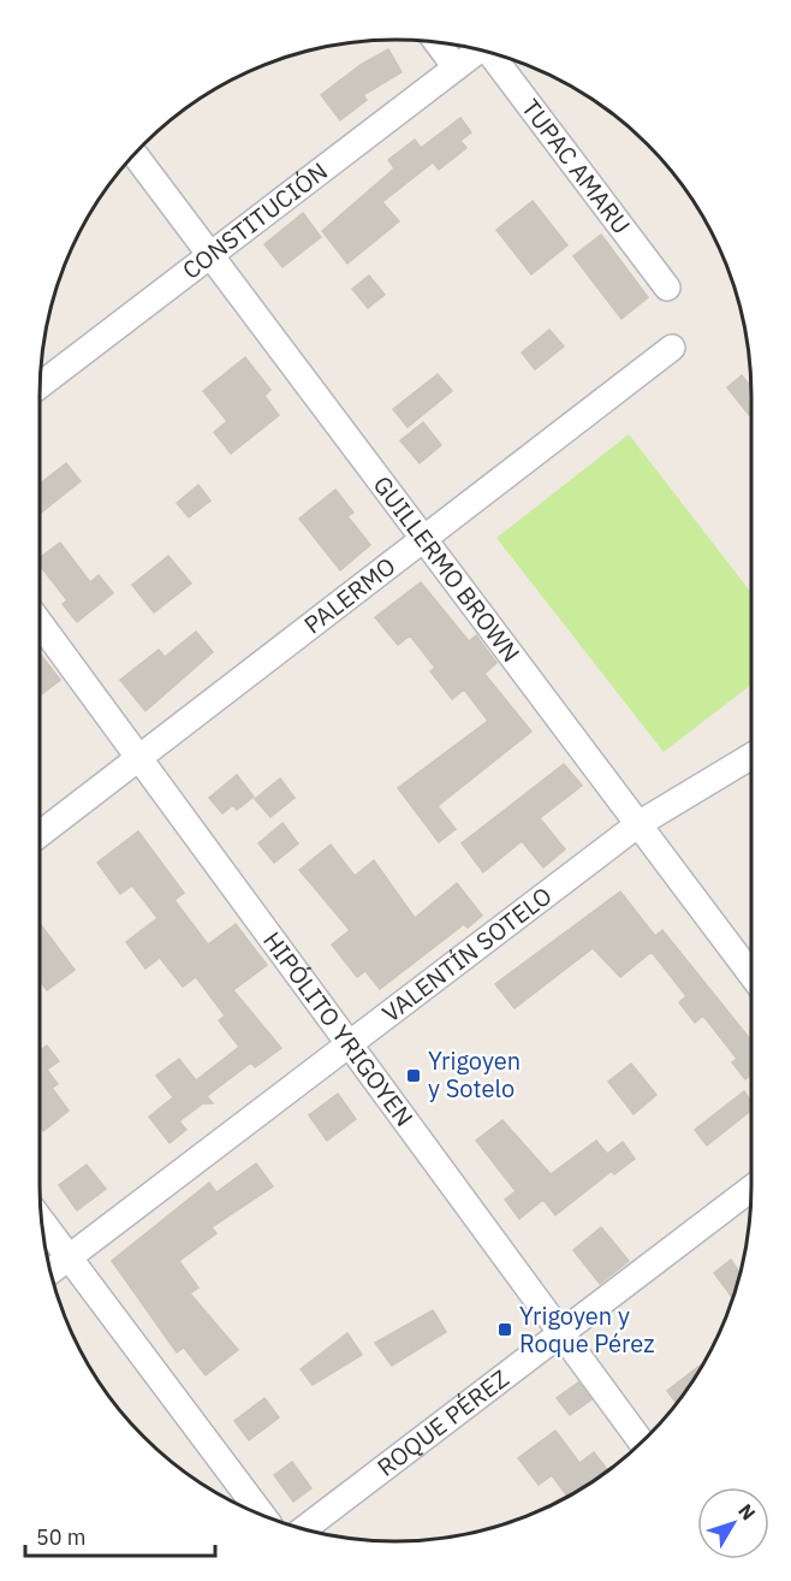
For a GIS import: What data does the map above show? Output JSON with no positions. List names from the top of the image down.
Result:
{
  "streets": {
    "street": [
      "TUPAC AMARU",
      "CONSTITUCIÓN",
      "GUILLERMO BROWN",
      "PALERMO",
      "VALENTÍN SOTELO",
      "HIPÓLITO YRIGOYEN",
      "ROQUE PÉREZ"
    ]
  },
  "crossings": [
    ["CONSTITUCIÓN", "GUILLERMO BROWN"],
    ["GUILLERMO BROWN", "PALERMO"],
    ["GUILLERMO BROWN", "VALENTÍN SOTELO"],
    ["PALERMO", "HIPÓLITO YRIGOYEN"],
    ["VALENTÍN SOTELO", "HIPÓLITO YRIGOYEN"],
    ["HIPÓLITO YRIGOYEN", "ROQUE PÉREZ"]
  ],
  "places": {
    "transit": ["Yrigoyen y Sotelo", "Yrigoyen y Roque Pérez"]
  },
  "scale_bar": "50 m",
  "north": "top right"
}
